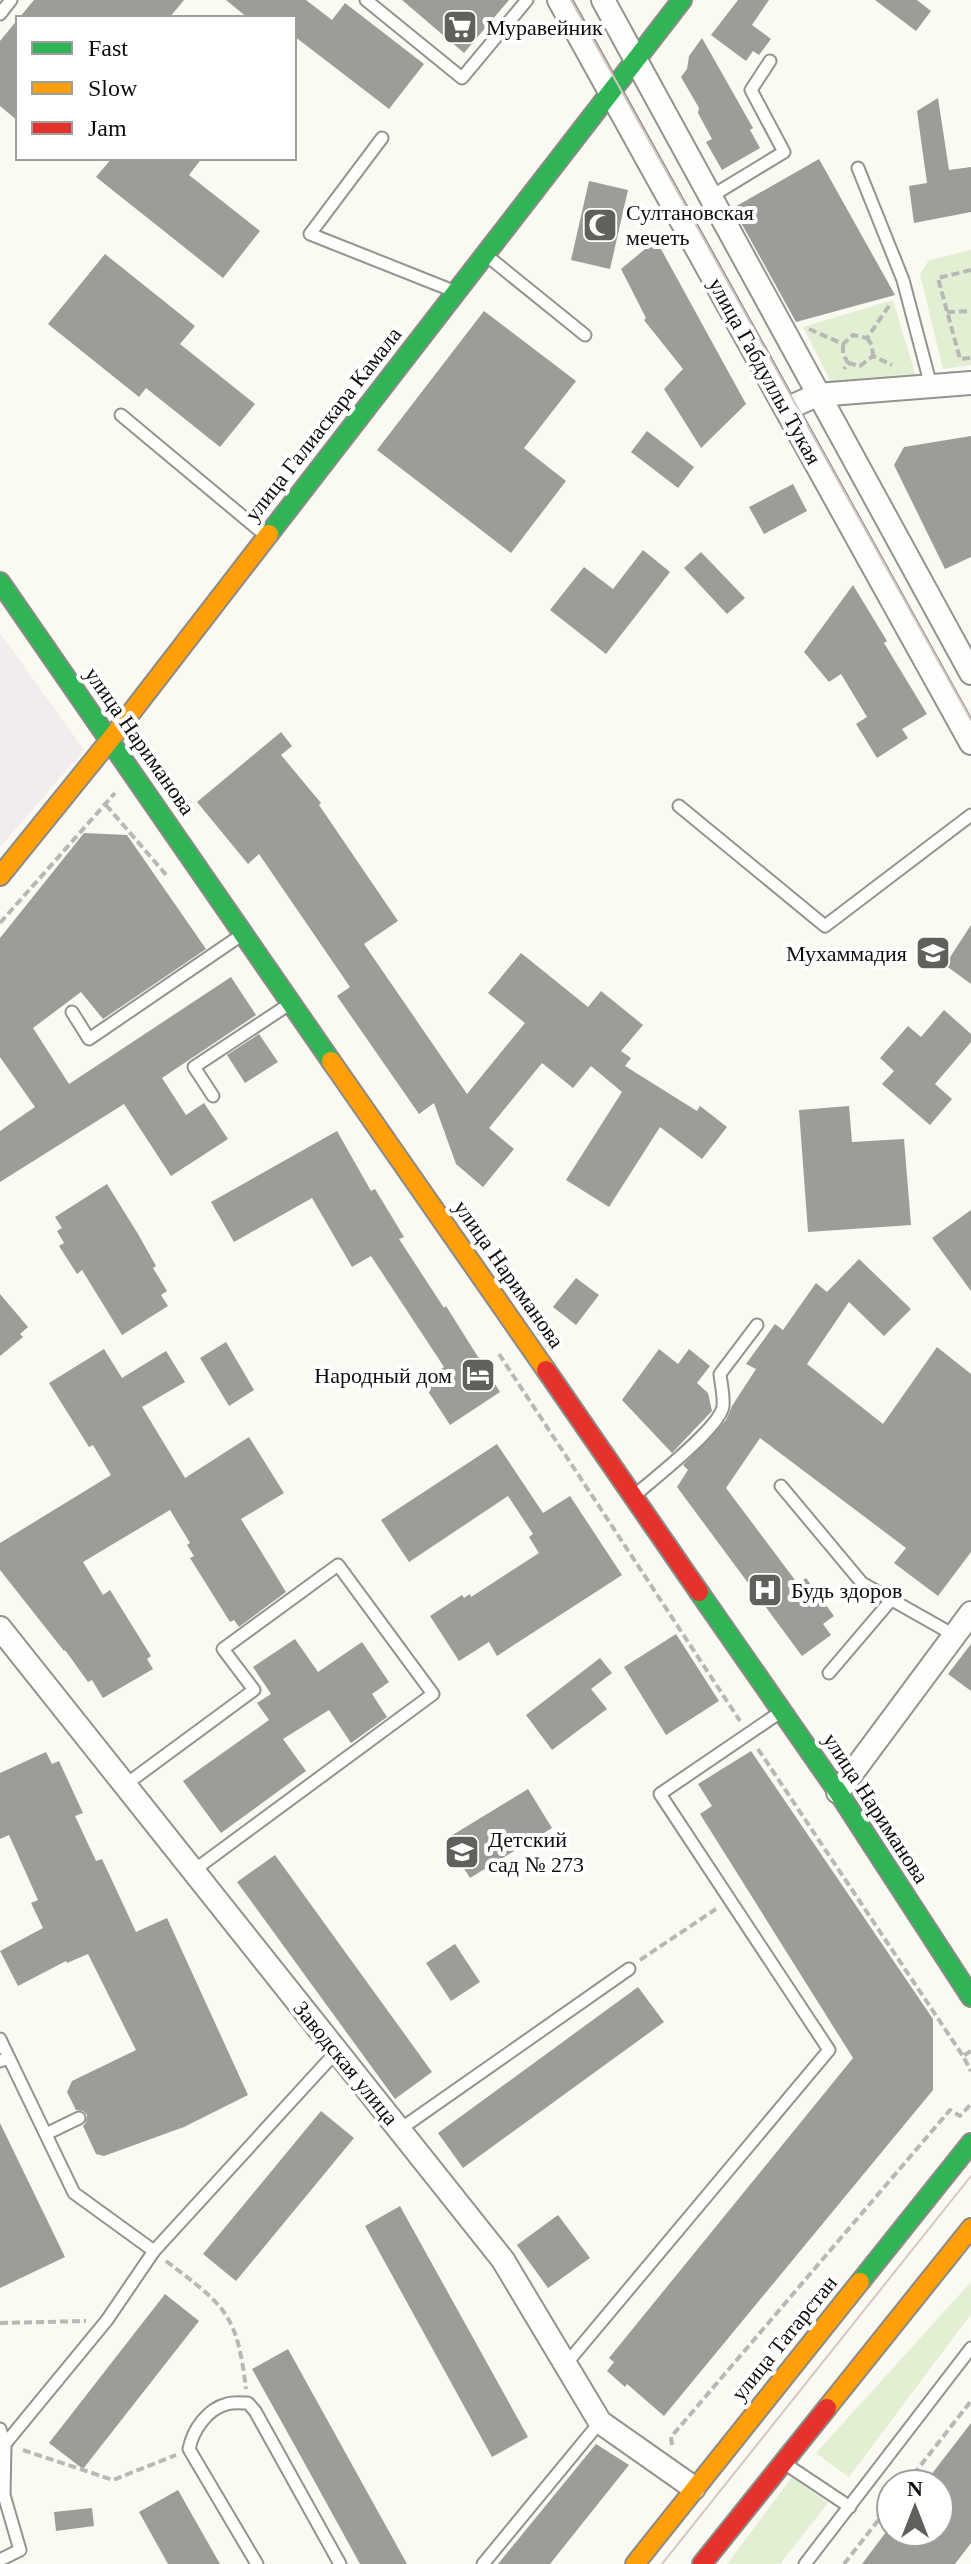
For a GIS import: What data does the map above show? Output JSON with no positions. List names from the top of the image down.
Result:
{
  "streets": {
    "main road": ["улица Галиаскара Камала", "улица Нариманова", "улица Татарстан"],
    "street": ["улица Габдуллы Тукая", "Заводская улица"]
  },
  "crossings": [
    ["улица Габдуллы Тукая", "улица Галиаскара Камала"],
    ["улица Галиаскара Камала", "улица Нариманова"],
    ["Заводская улица", "улица Татарстан"]
  ],
  "places": {
    "supermarket": ["Муравейник"],
    "mosque": ["Султановская мечеть"],
    "school or university": ["Мухаммадия", "Детский сад № 273"],
    "hotel": ["Народный дом"],
    "hospital": ["Будь здоров"]
  },
  "legend": ["Fast", "Slow", "Jam"],
  "north": "top"
}
